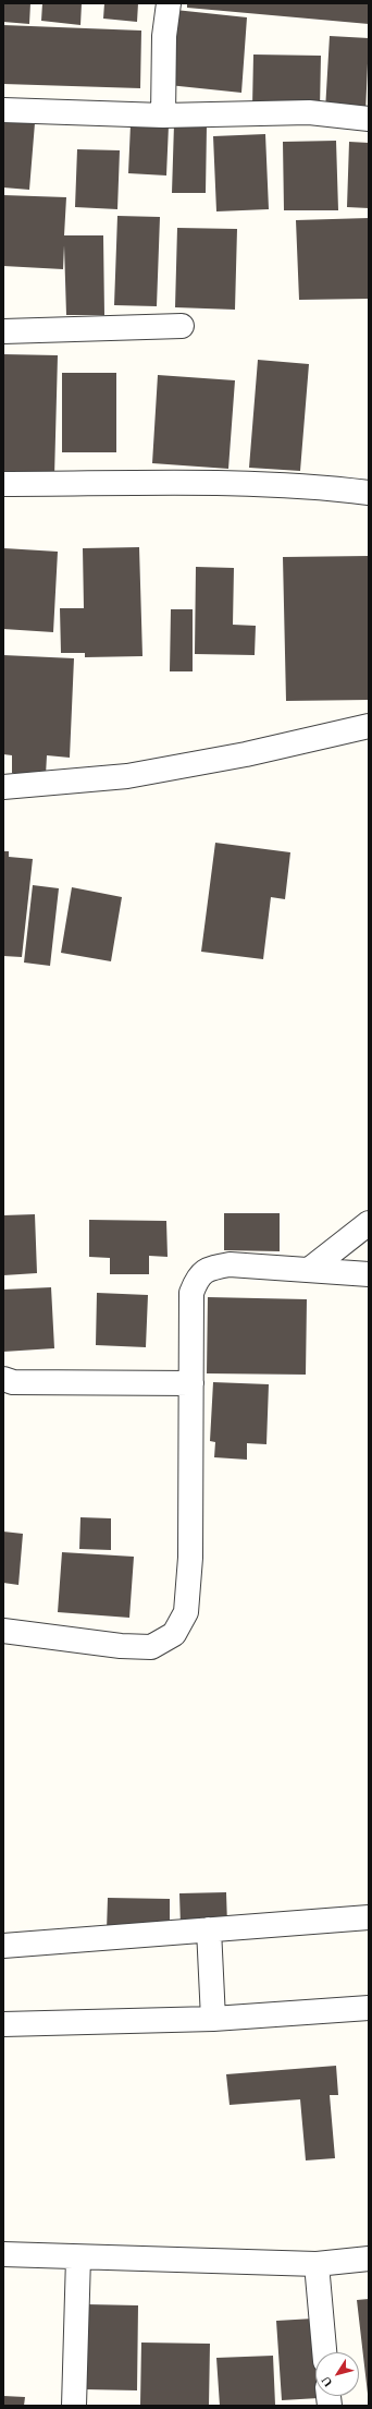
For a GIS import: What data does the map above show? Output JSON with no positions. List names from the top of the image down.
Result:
{
  "north": "bottom left"
}
